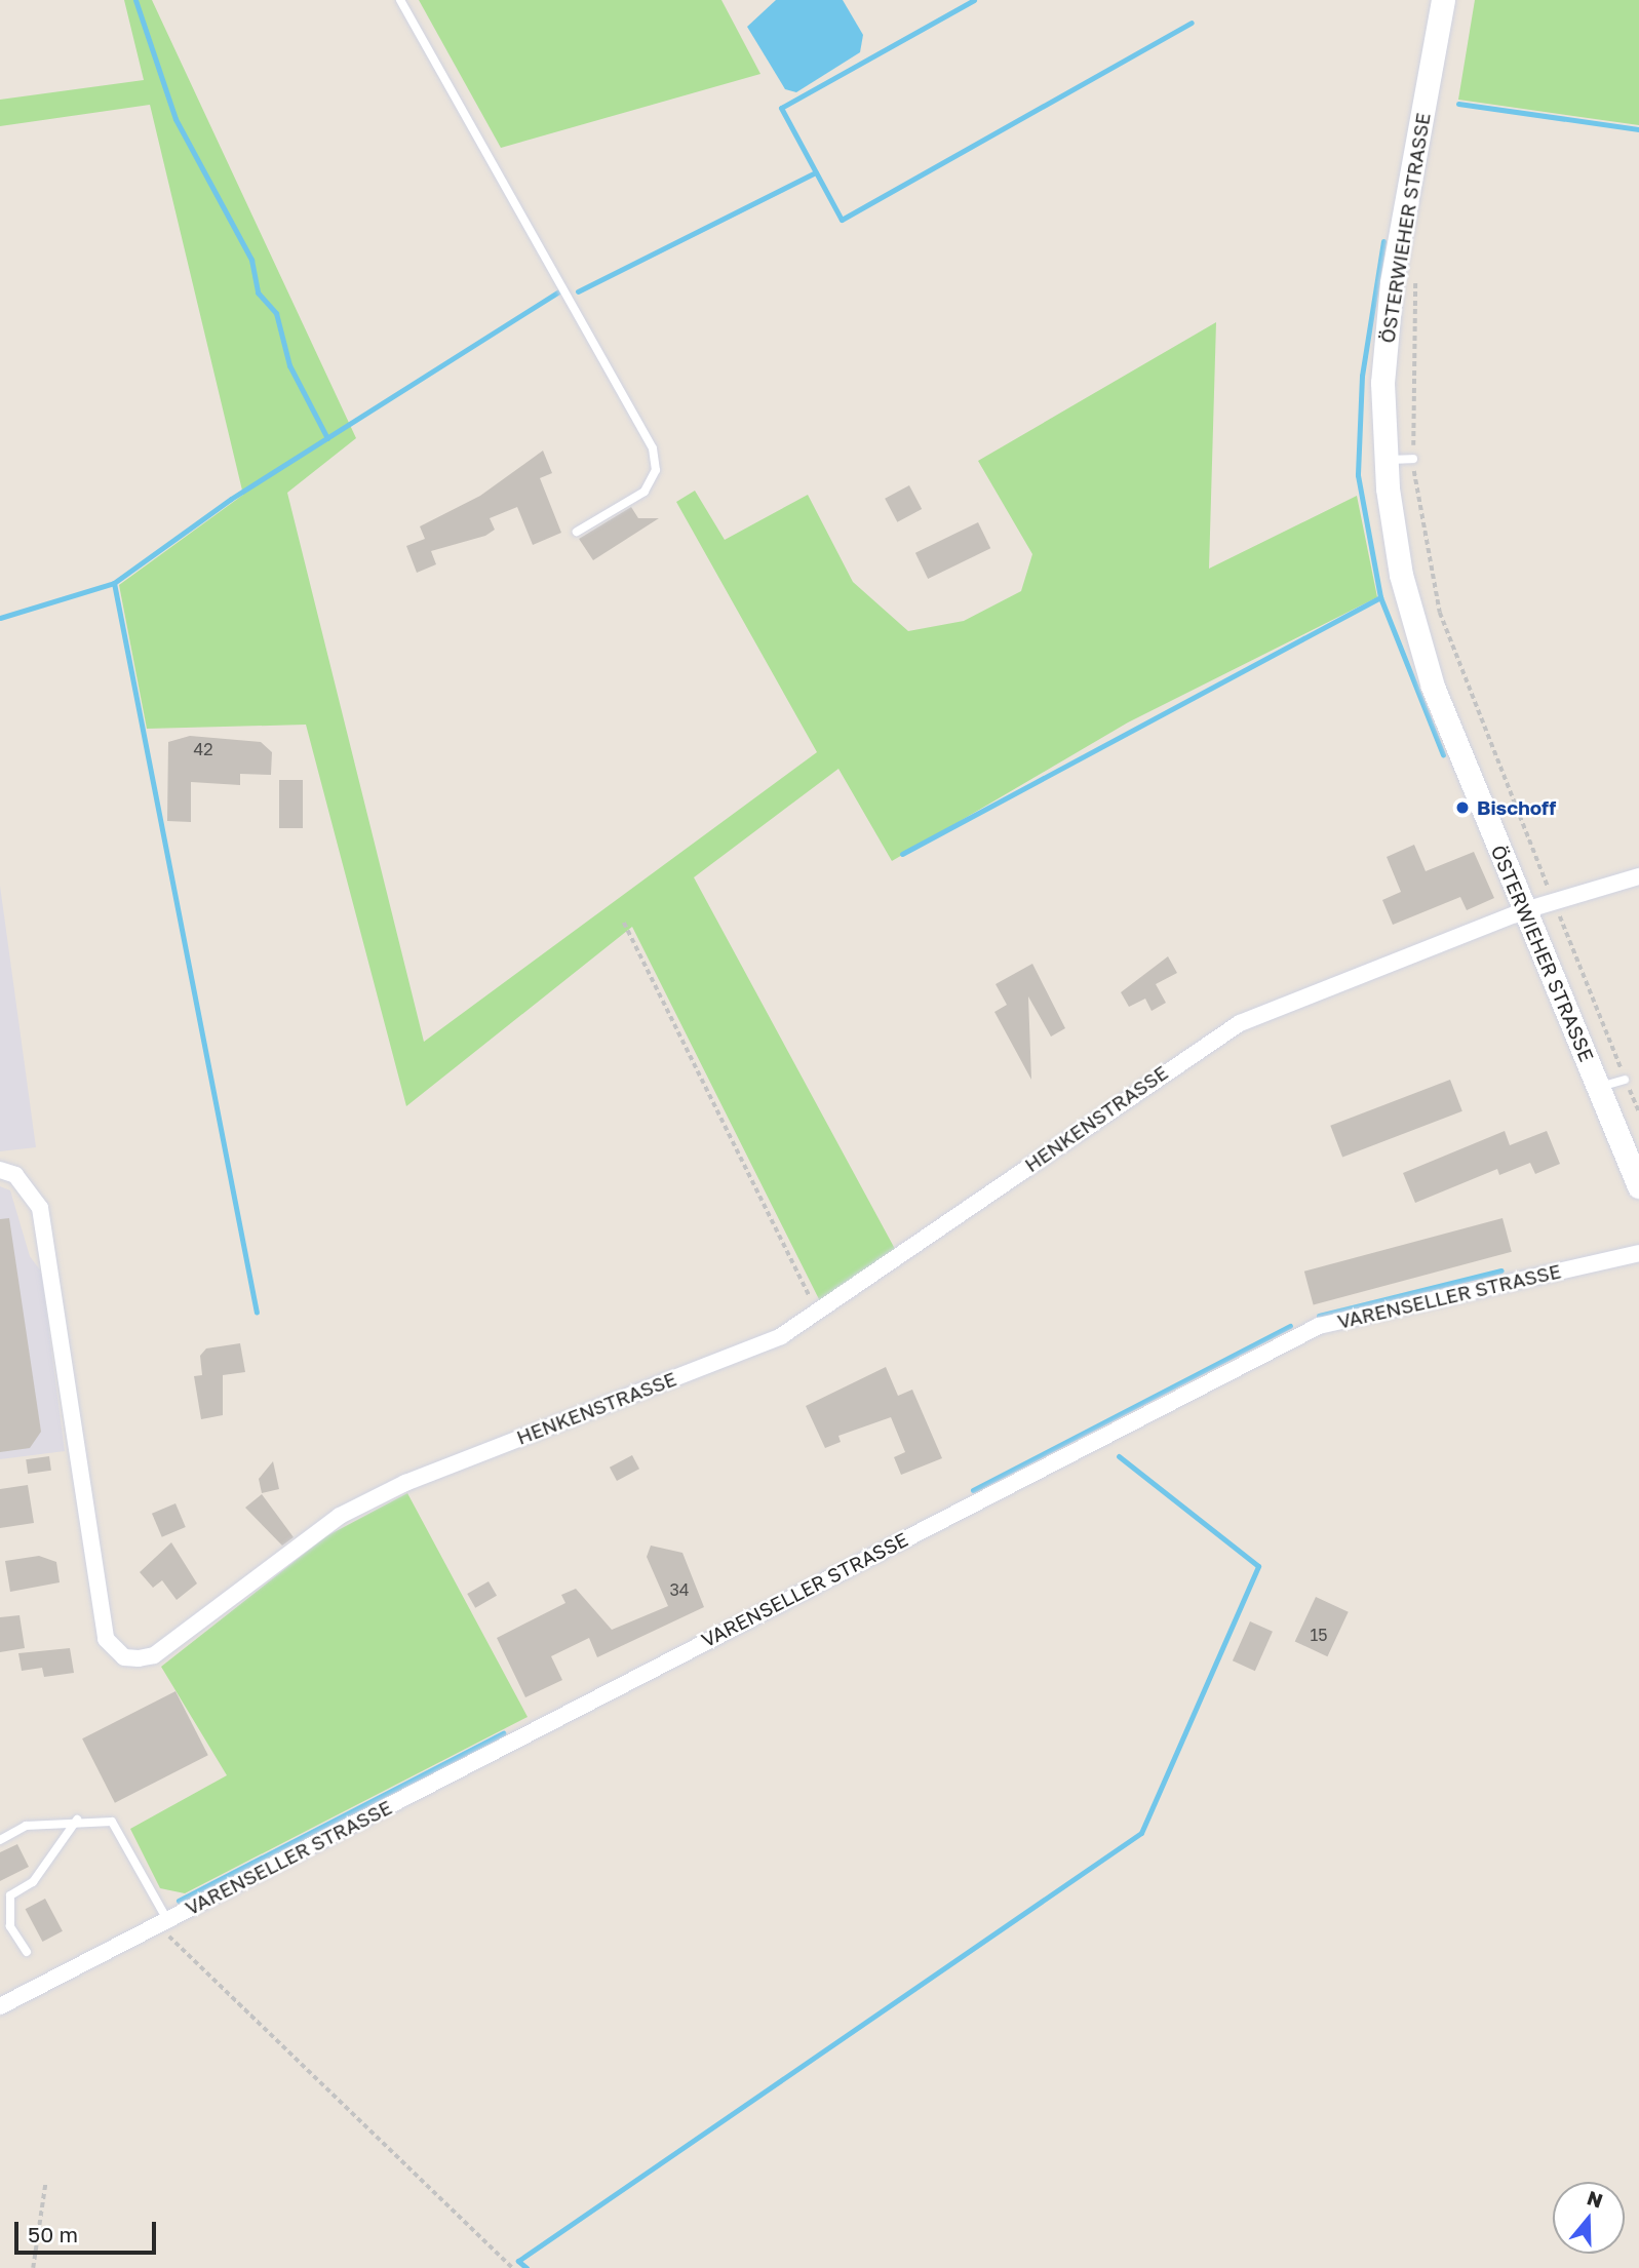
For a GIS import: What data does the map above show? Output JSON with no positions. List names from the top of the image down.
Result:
{
  "streets": {
    "street": ["ÖSTERWIEHER STRASSE", "HENKENSTRASSE", "VARENSELLER STRASSE"]
  },
  "crossings": [
    ["ÖSTERWIEHER STRASSE", "HENKENSTRASSE"]
  ],
  "places": ["Bischoff"],
  "house_numbers": ["42", "34", "15"],
  "scale_bar": "50 m",
  "north": "top"
}
